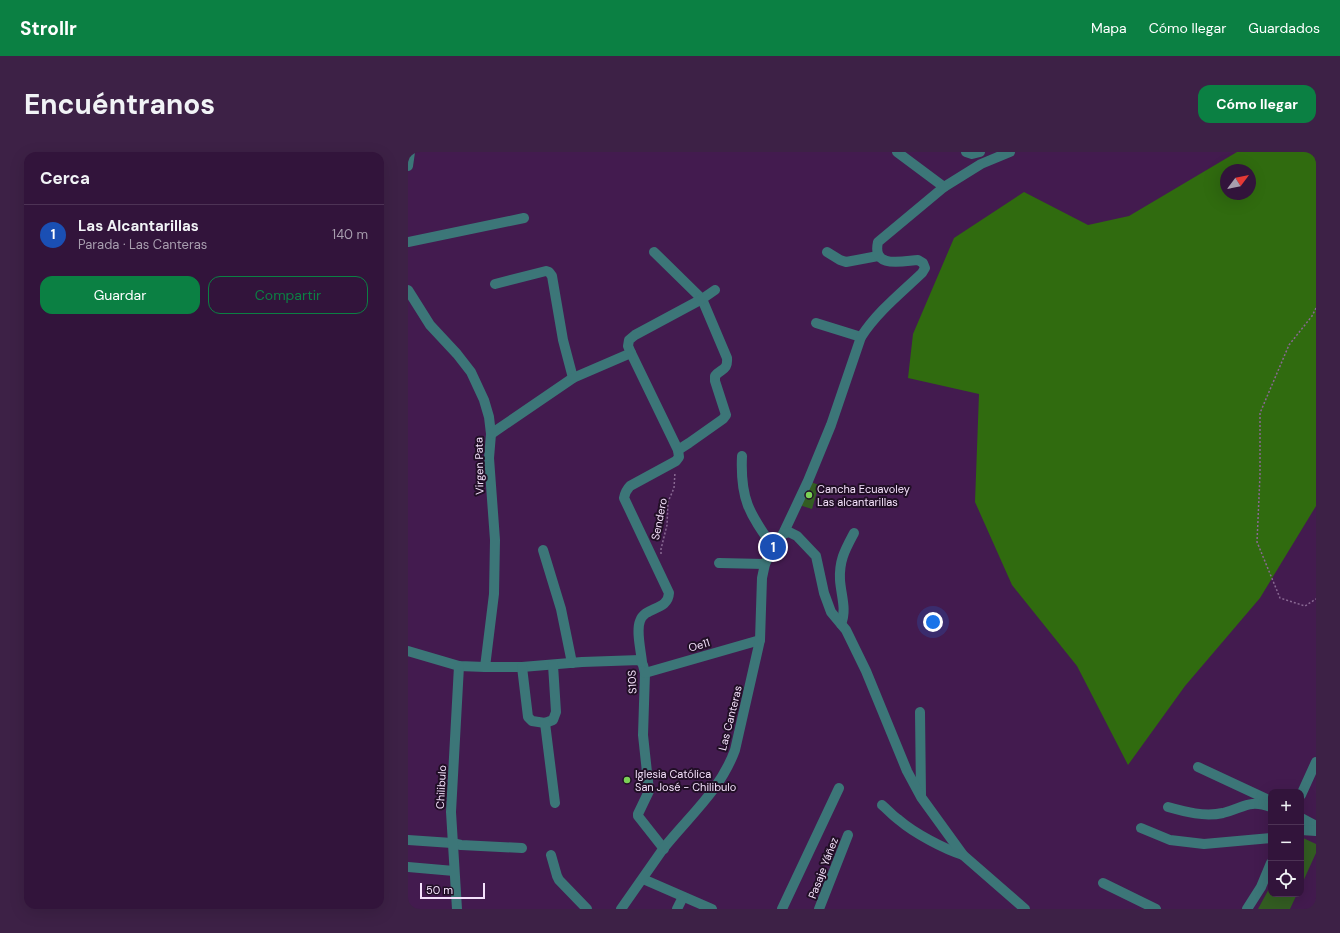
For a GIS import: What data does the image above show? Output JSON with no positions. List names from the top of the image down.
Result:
{
  "streets": {
    "street": [
      "Virgen Pata",
      "Oe11",
      "S10S",
      "Las Canteras",
      "Chilibulo",
      "Pasaje Yáñez"
    ],
    "path": ["Sendero"]
  },
  "crossings": [
    ["Virgen Pata", "S10S"],
    ["Oe11", "S10S"],
    ["Oe11", "Las Canteras"],
    ["S10S", "Las Canteras"],
    ["S10S", "Chilibulo"]
  ],
  "places": ["Cancha Ecuavoley Las alcantarillas", "Iglesia Católica San José - Chilibulo"],
  "scale_bar": "50 m",
  "north": "top right",
  "page": {
    "header": "Strollr",
    "nav": ["Mapa", "Cómo llegar", "Guardados"],
    "buttons": [
      "Cómo llegar",
      ["Guardar", "Compartir"]
    ],
    "title": "Encuéntranos",
    "heading": "Cerca",
    "list": [
      {
        "mark": "1",
        "name": "Las Alcantarillas",
        "note": "Parada · Las Canteras",
        "value": "140 m"
      }
    ],
    "pins": "1",
    "map_buttons": ["+", "−"],
    "scale": "50 m"
  }
}
